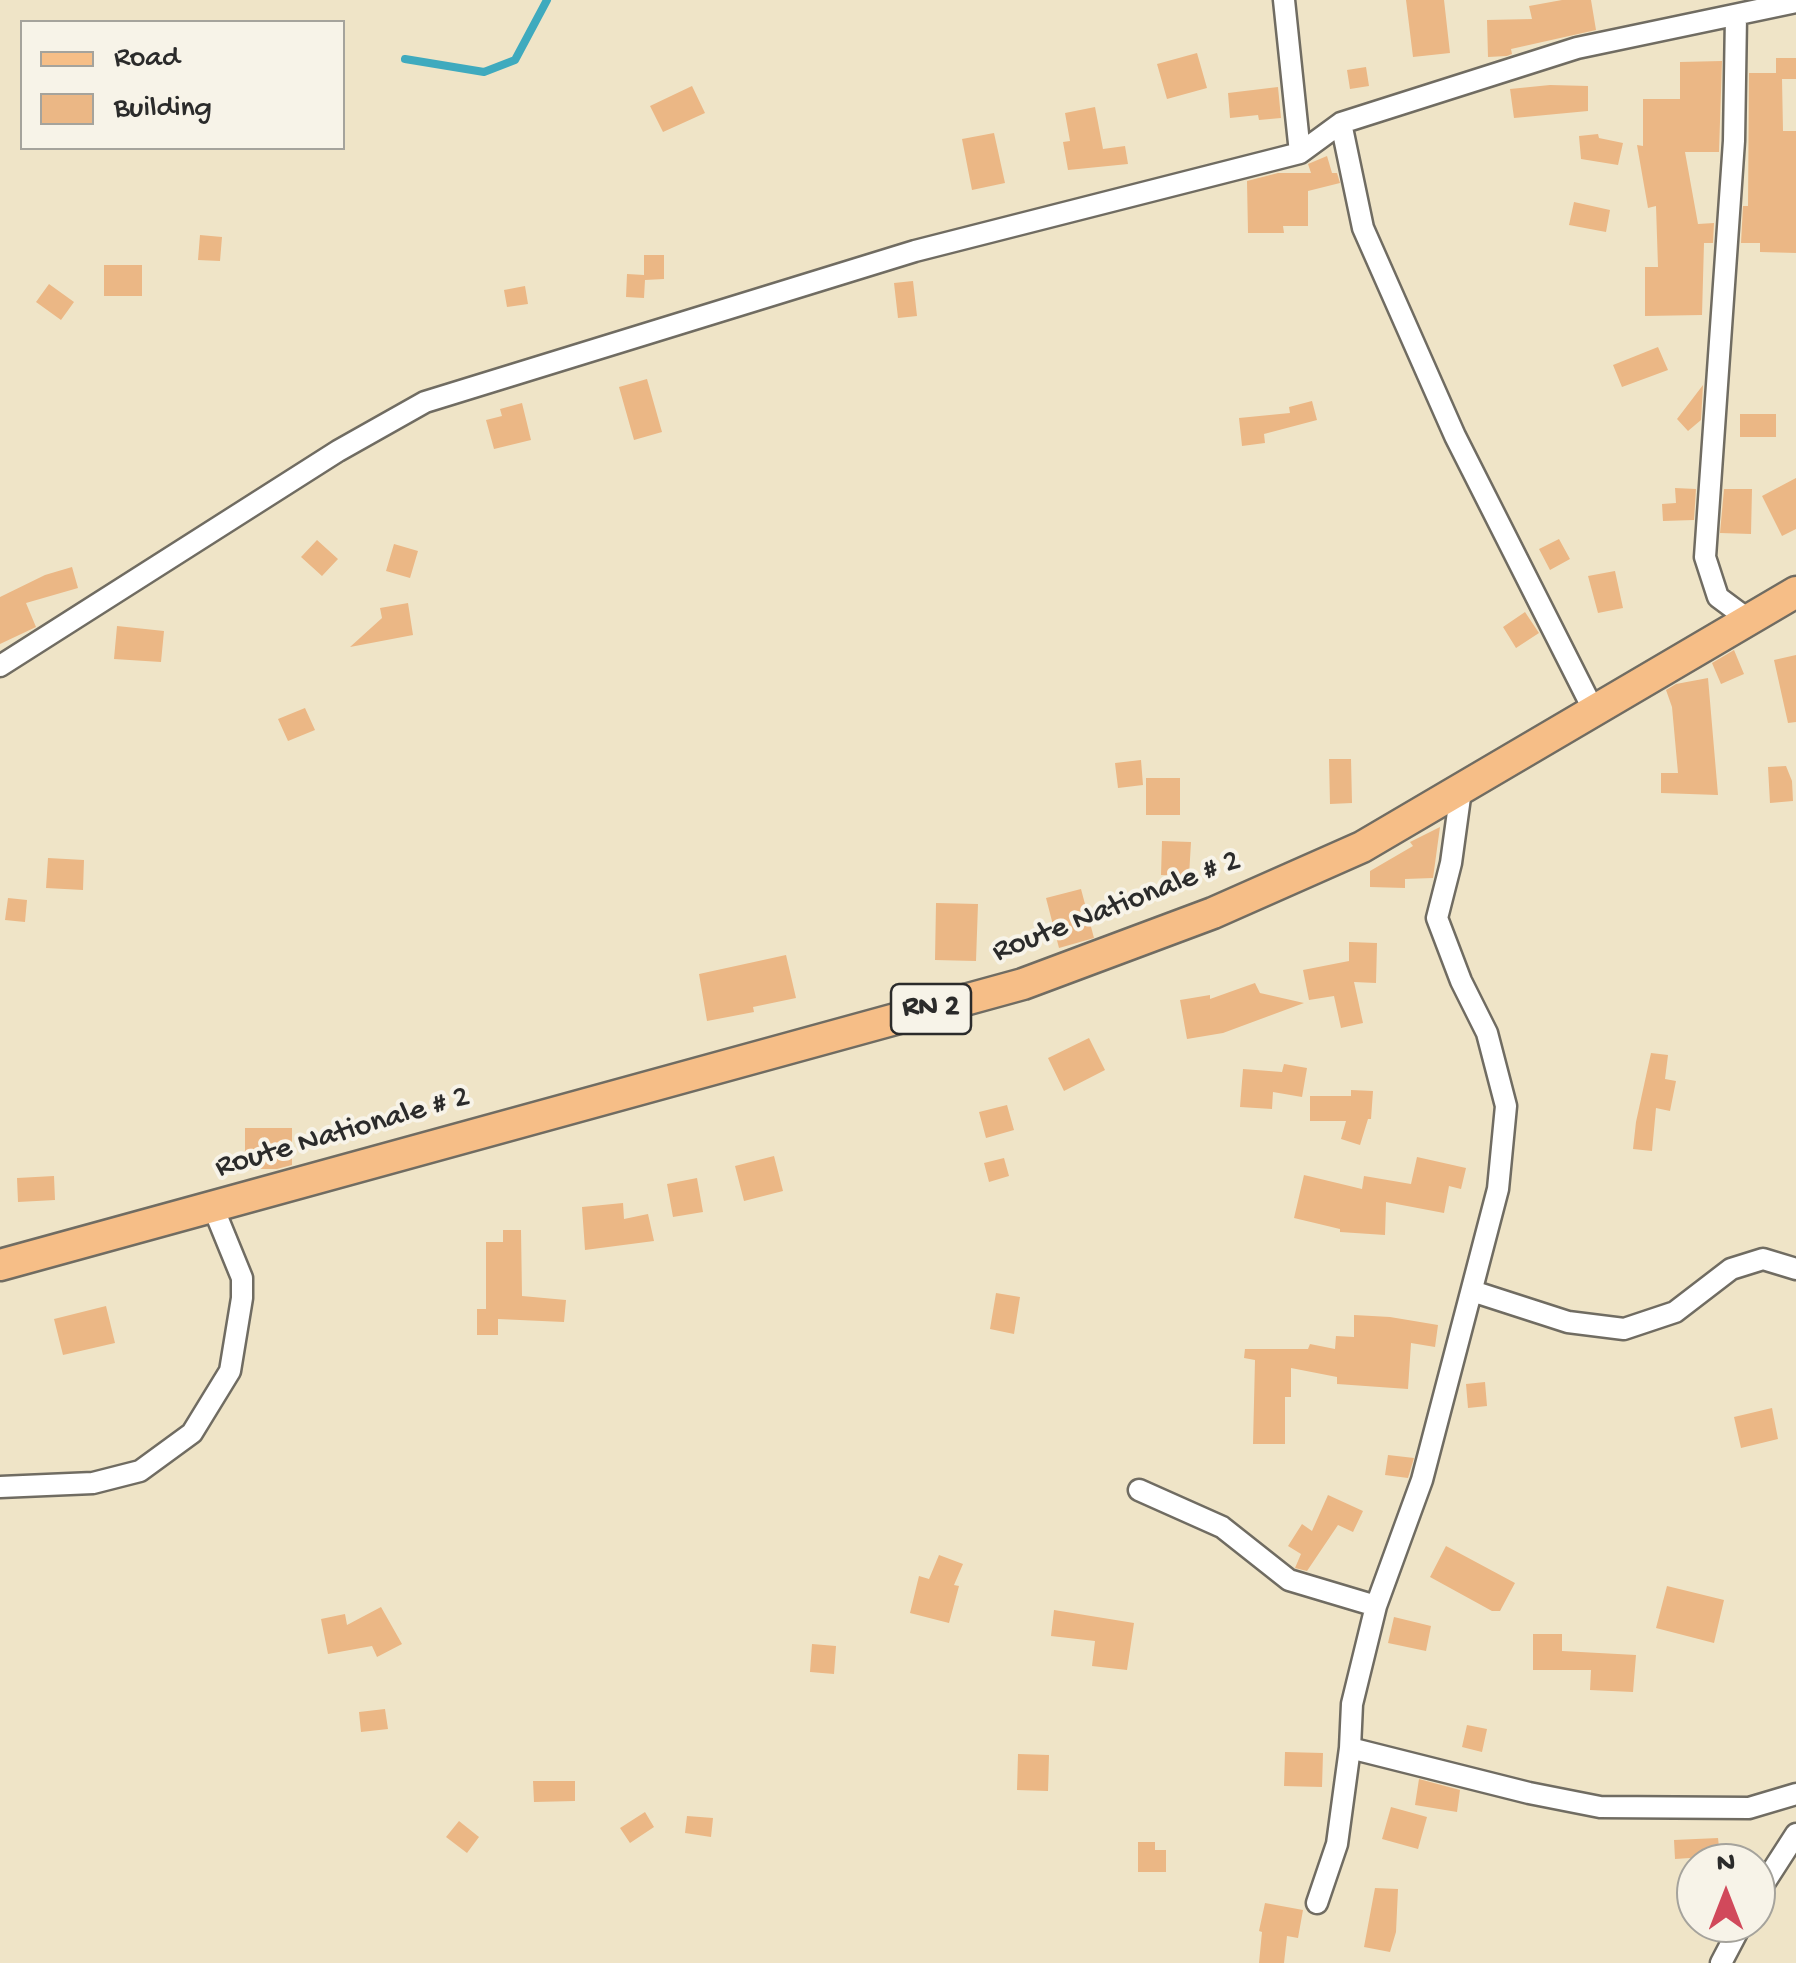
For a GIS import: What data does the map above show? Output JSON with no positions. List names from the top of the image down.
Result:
{
  "streets": {
    "main road": ["Route Nationale # 2", "RN 2"]
  },
  "legend": ["Road", "Building"],
  "north": "top"
}
